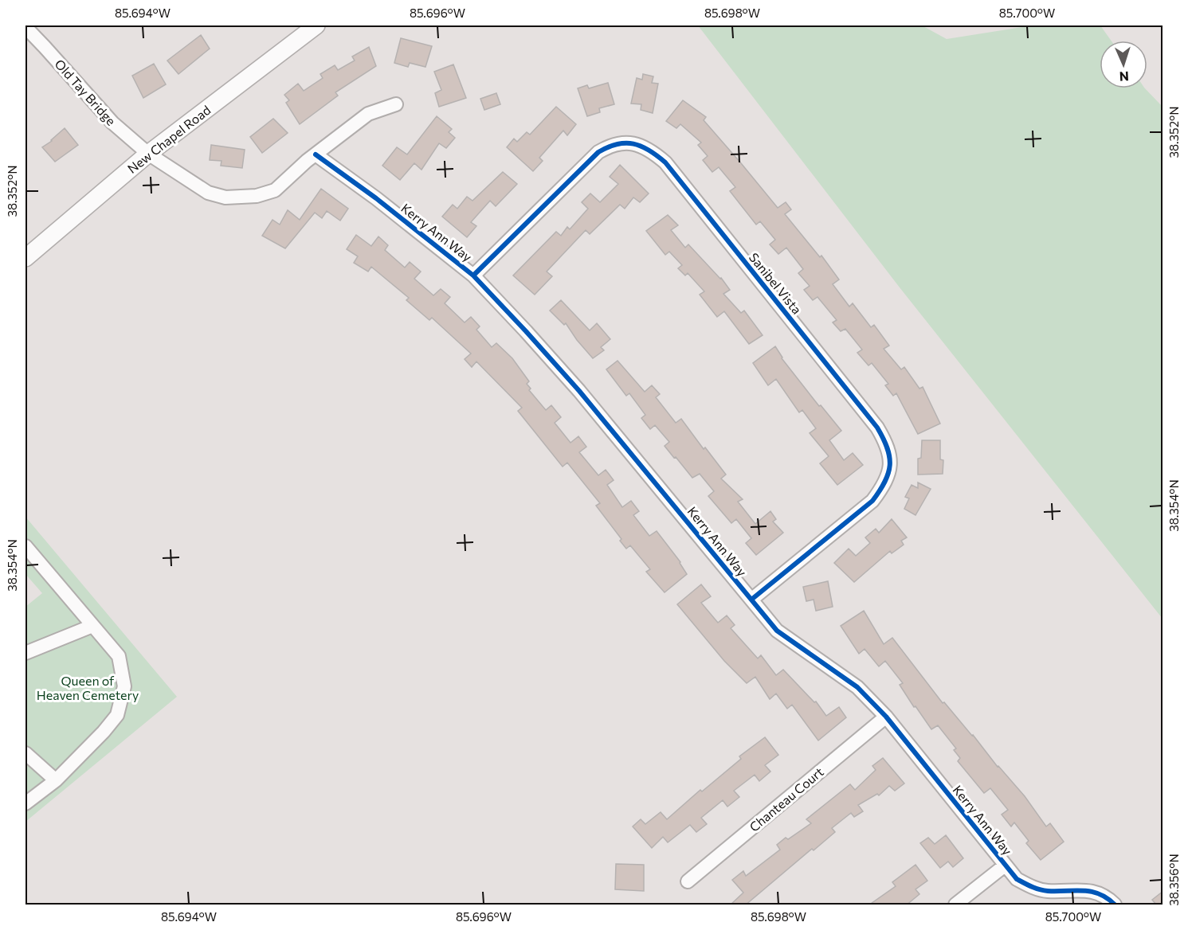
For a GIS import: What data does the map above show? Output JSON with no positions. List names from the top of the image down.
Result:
{
  "streets": {
    "street": [
      "Old Tay Bridge",
      "New Chapel Road",
      "Kerry Ann Way",
      "Sanibel Vista",
      "Chanteau Court"
    ]
  },
  "crossings": [
    ["Old Tay Bridge", "New Chapel Road"],
    ["Old Tay Bridge", "Kerry Ann Way"],
    ["Kerry Ann Way", "Sanibel Vista"],
    ["Kerry Ann Way", "Chanteau Court"]
  ],
  "parks": ["Queen of Heaven Cemetery"],
  "north": "bottom",
  "coordinates": [
    "85.694°W",
    "85.696°W",
    "85.698°W",
    "85.700°W",
    "38.352°N",
    "38.354°N",
    "38.356°N"
  ]
}
